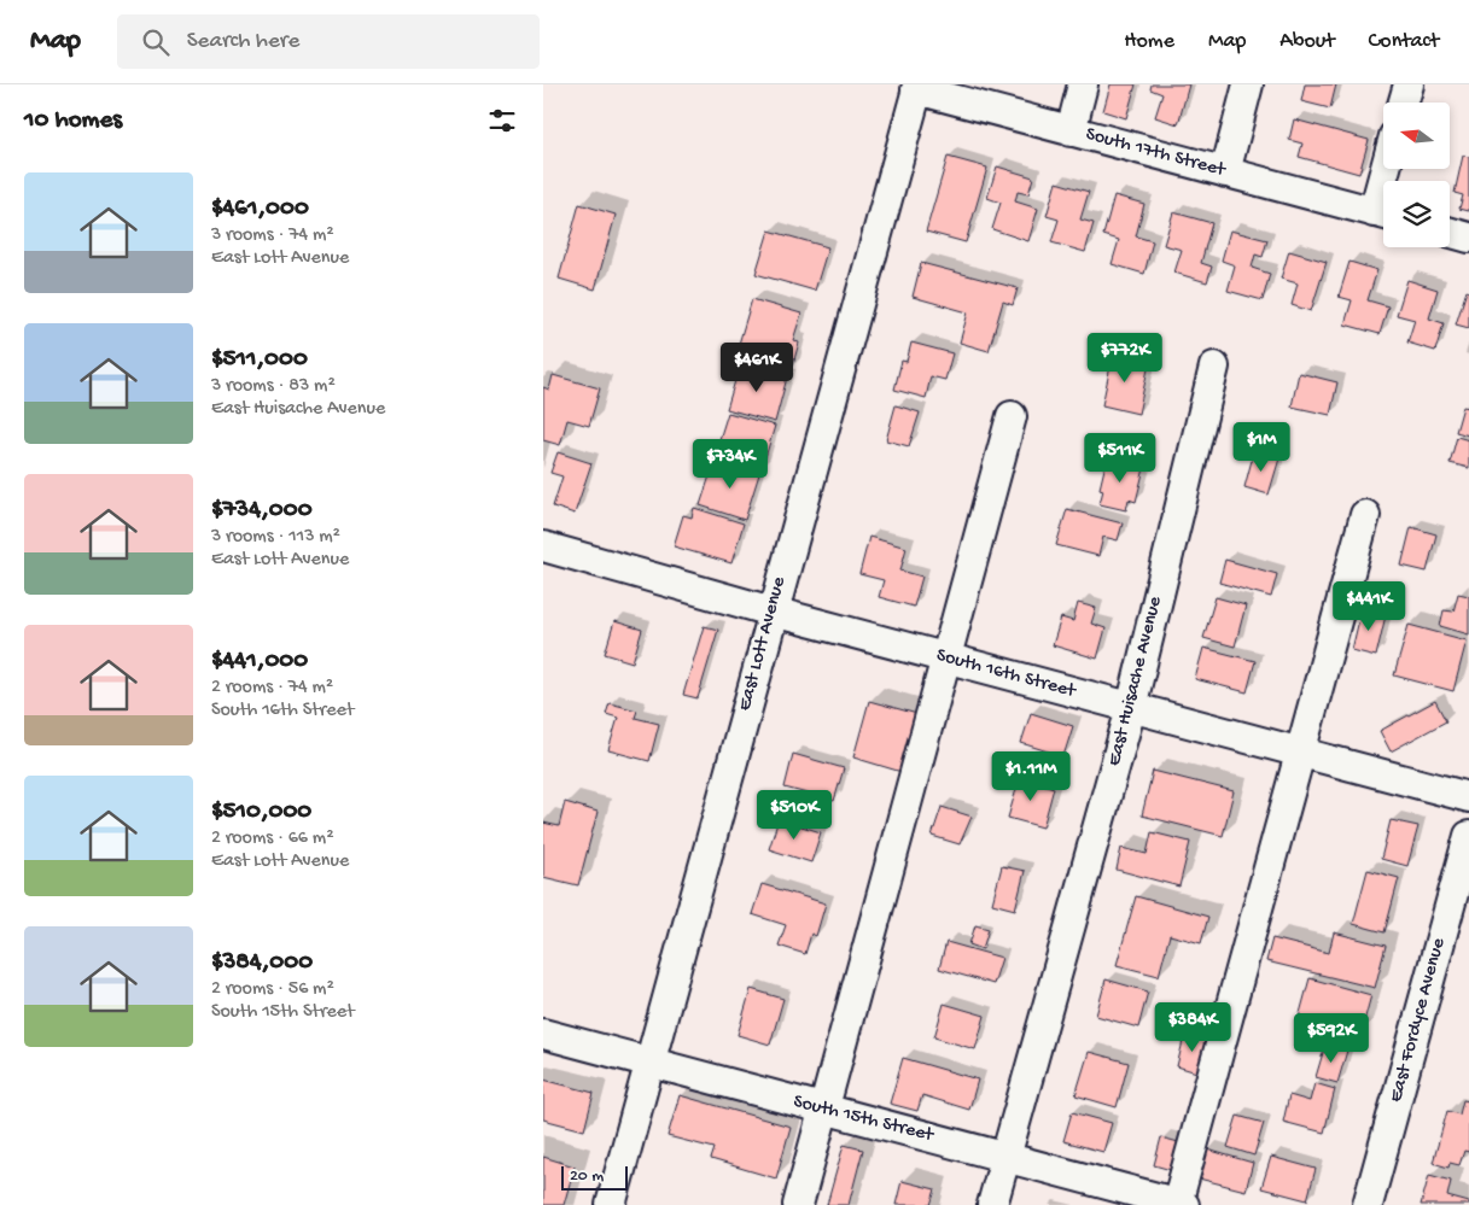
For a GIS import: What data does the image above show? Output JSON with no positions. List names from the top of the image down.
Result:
{
  "streets": {
    "street": [
      "South 17th Street",
      "East Lott Avenue",
      "South 16th Street",
      "East Huisache Avenue",
      "East Fordyce Avenue",
      "South 15th Street"
    ]
  },
  "crossings": [
    ["South 17th Street", "East Lott Avenue"],
    ["East Lott Avenue", "South 16th Street"],
    ["East Lott Avenue", "South 15th Street"],
    ["South 16th Street", "East Huisache Avenue"],
    ["East Huisache Avenue", "South 15th Street"]
  ],
  "scale_bar": "20 m",
  "north": "left",
  "page": {
    "header": "Map",
    "search": "Search here",
    "nav": [
      "Home",
      "Map",
      "About",
      "Contact"
    ],
    "heading": "10 homes",
    "list": [
      {
        "name": "$461,000",
        "note": "3 rooms · 74 m² · East Lott Avenue"
      },
      {
        "name": "$511,000",
        "note": "3 rooms · 83 m² · East Huisache Avenue"
      },
      {
        "name": "$734,000",
        "note": "3 rooms · 113 m² · East Lott Avenue"
      },
      {
        "name": "$441,000",
        "note": "2 rooms · 74 m² · South 16th Street"
      },
      {
        "name": "$510,000",
        "note": "2 rooms · 66 m² · East Lott Avenue"
      },
      {
        "name": "$384,000",
        "note": "2 rooms · 56 m² · South 15th Street"
      }
    ],
    "price": [
      "$772K",
      "$461K",
      "$1M",
      "$511K",
      "$734K",
      "$441K",
      "$1.11M",
      "$510K",
      "$384K",
      "$592K"
    ],
    "scale": "20 m"
  }
}
